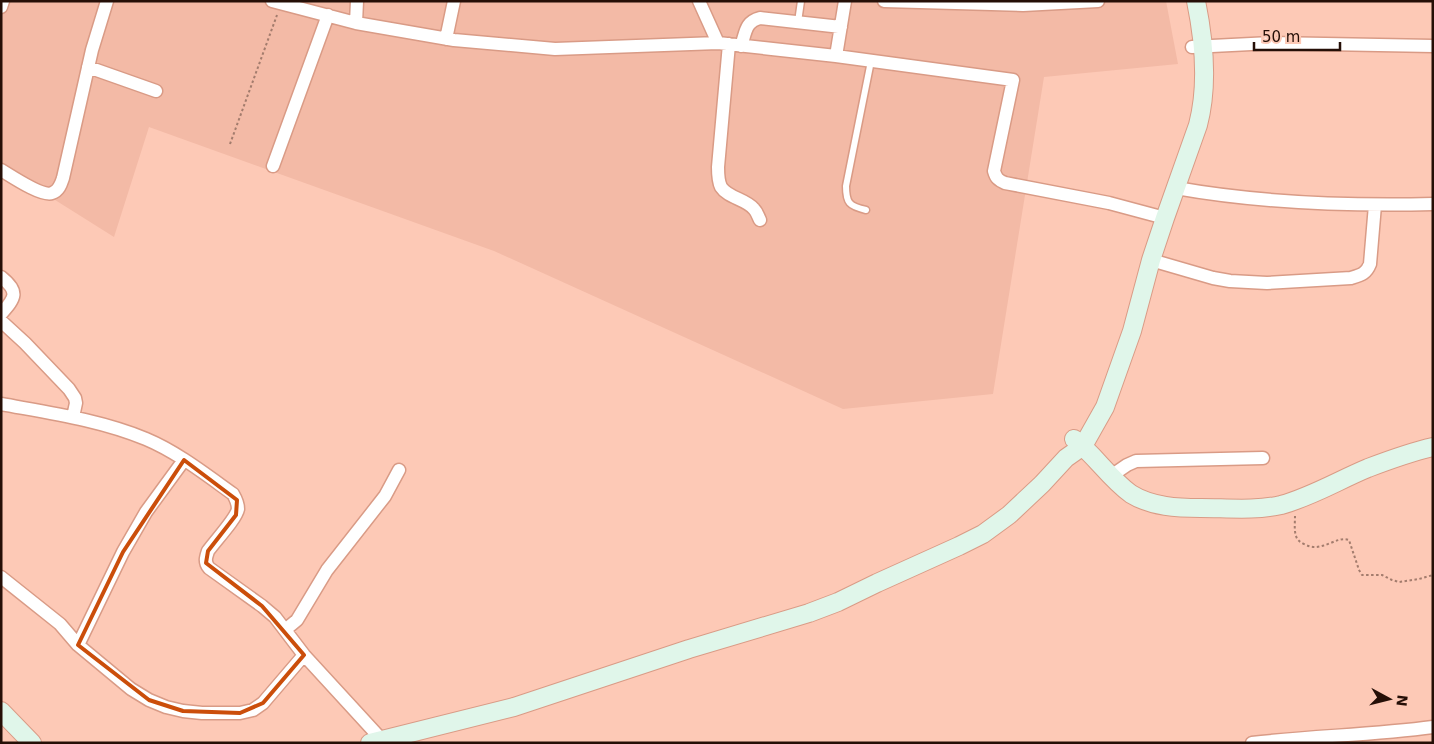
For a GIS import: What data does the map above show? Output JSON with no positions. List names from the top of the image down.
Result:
{
  "scale_bar": "50 m",
  "north": "right"
}
